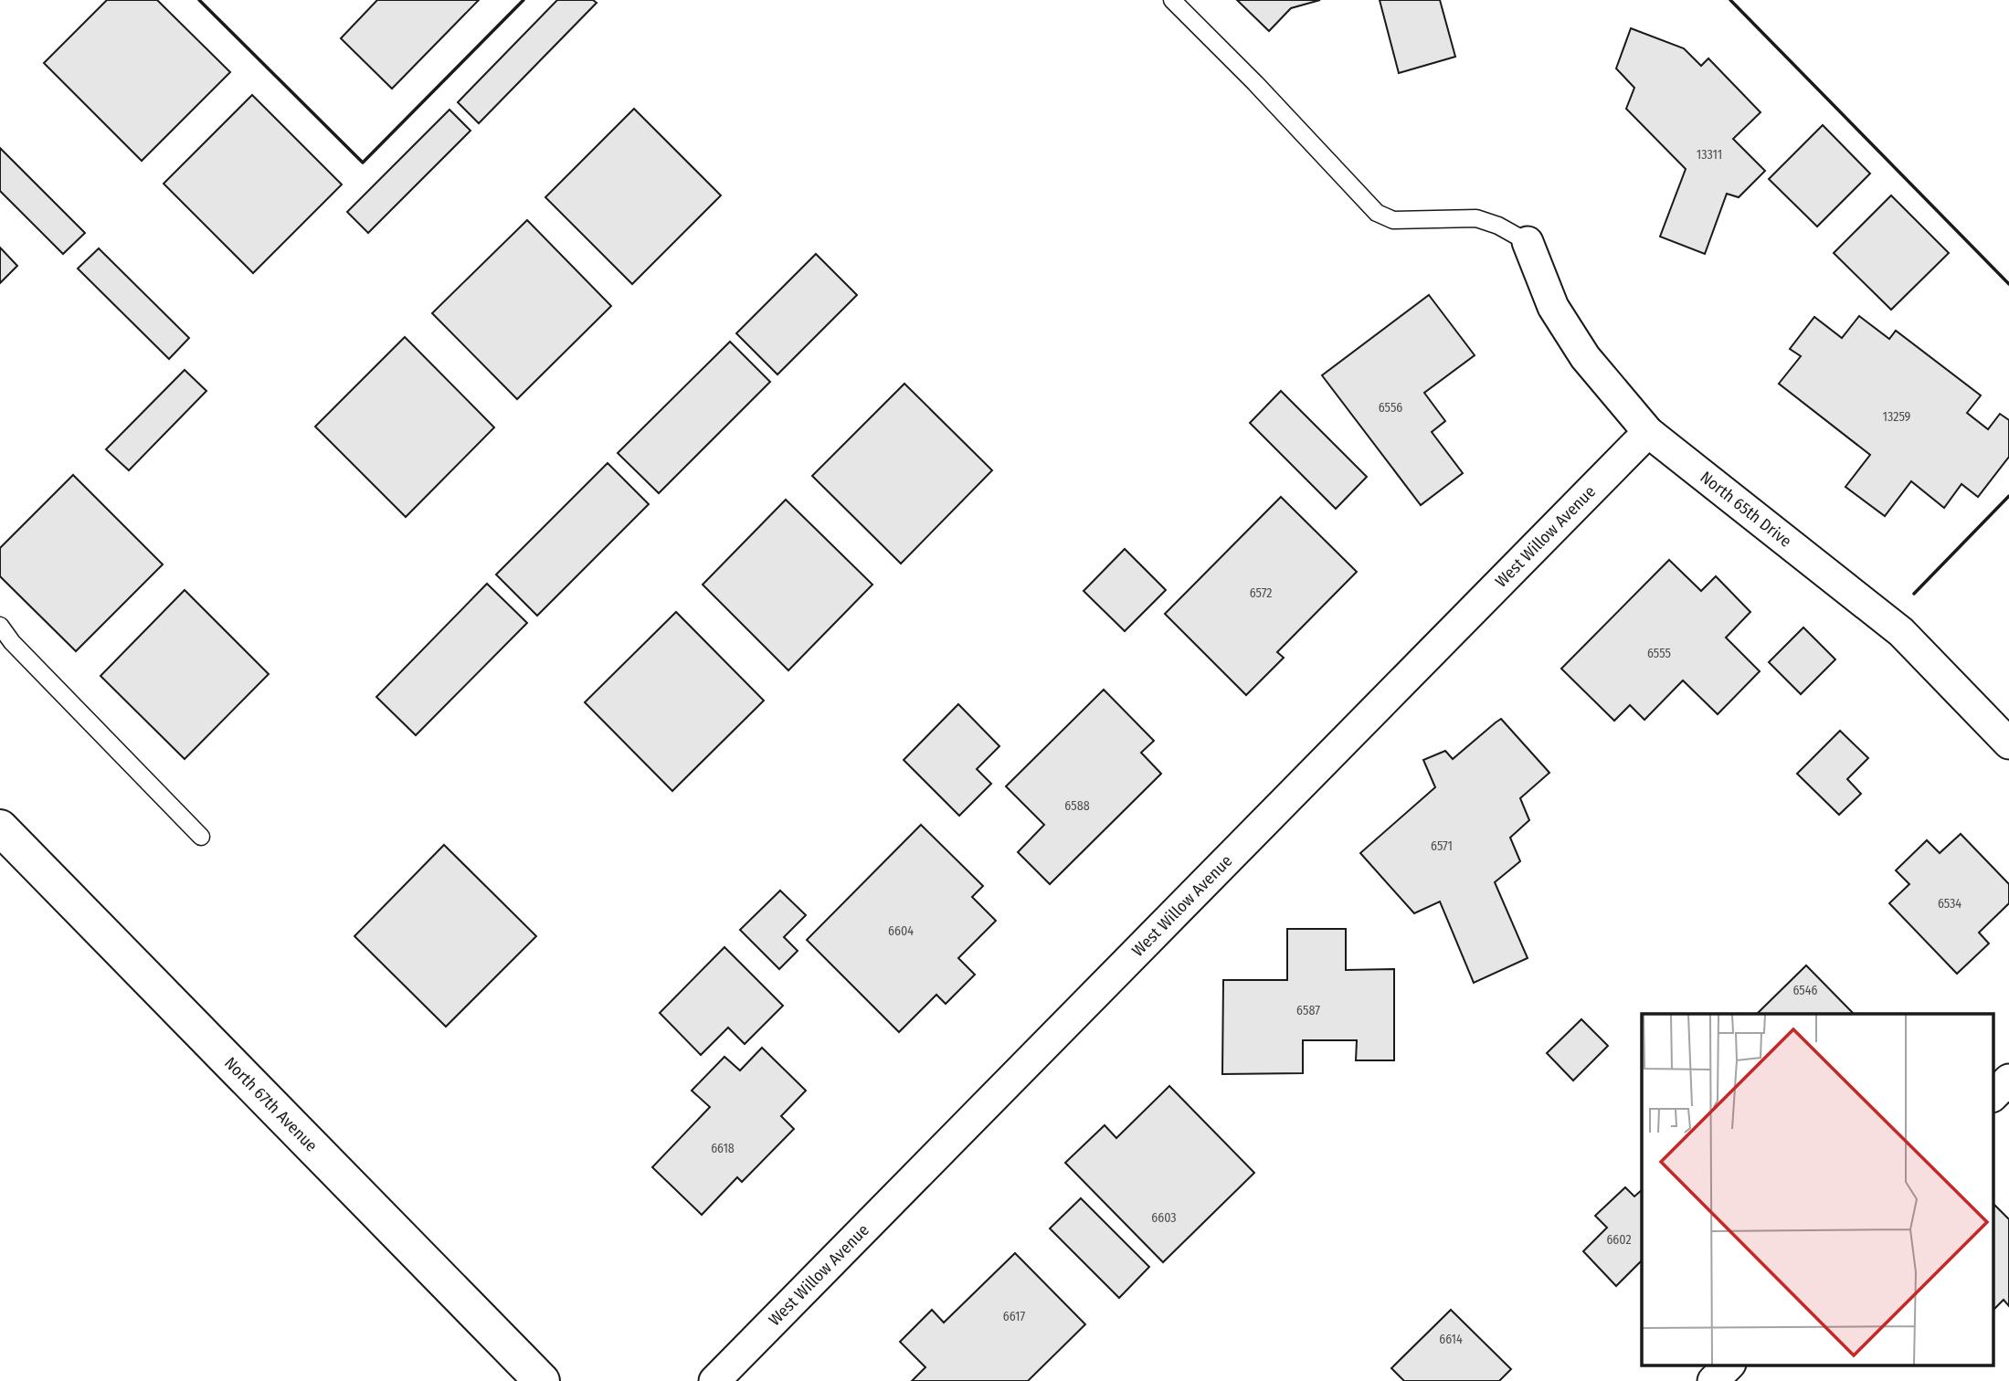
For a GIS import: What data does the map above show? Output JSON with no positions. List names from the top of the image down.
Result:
{
  "streets": {
    "main road": ["North 67th Avenue"],
    "street": ["North 65th Drive", "West Willow Avenue"]
  },
  "crossings": [
    ["North 65th Drive", "West Willow Avenue"]
  ],
  "house_numbers": [
    "13311",
    "6556",
    "13259",
    "6572",
    "6555",
    "6588",
    "6571",
    "6534",
    "6604",
    "6546",
    "6587",
    "6618",
    "6603",
    "6602",
    "6617",
    "6614"
  ]
}
